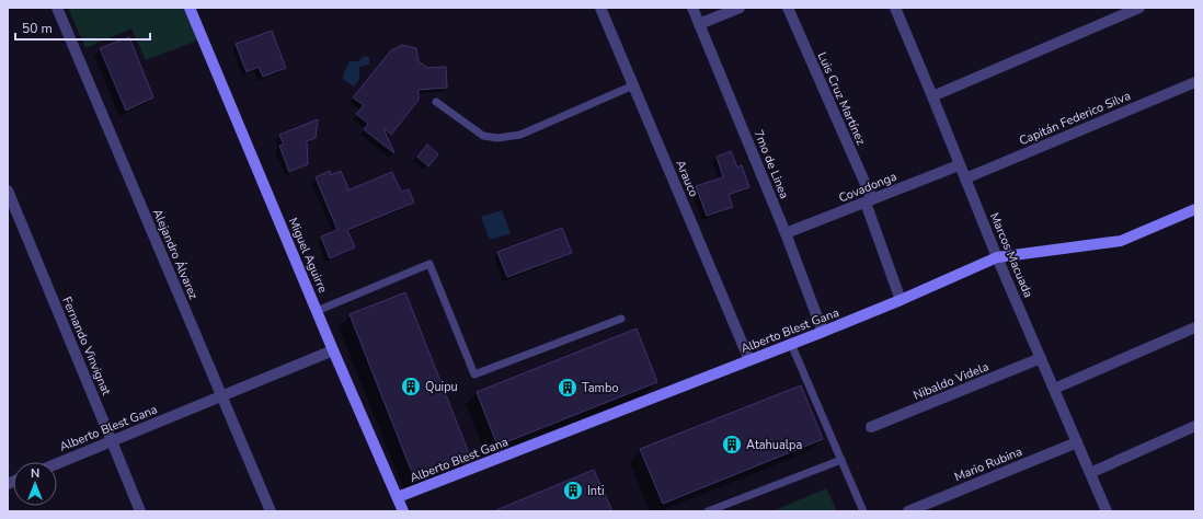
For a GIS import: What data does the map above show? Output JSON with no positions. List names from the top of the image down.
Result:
{
  "streets": {
    "street": [
      "Luis Cruz Martínez",
      "Capitán Federico Silva",
      "7mo de Linea",
      "Arauco",
      "Covadonga",
      "Alejandro Álvarez",
      "Miguel Aguirre",
      "Marcos Macuada",
      "Alberto Blest Gana",
      "Fernando Vinvignat",
      "Nibaldo Videla",
      "Mario Rubina"
    ]
  },
  "crossings": [
    ["Luis Cruz Martínez", "Covadonga"],
    ["Luis Cruz Martínez", "Alberto Blest Gana"],
    ["Capitán Federico Silva", "Marcos Macuada"],
    ["7mo de Linea", "Covadonga"],
    ["7mo de Linea", "Alberto Blest Gana"],
    ["Arauco", "Alberto Blest Gana"],
    ["Covadonga", "Marcos Macuada"],
    ["Alejandro Álvarez", "Alberto Blest Gana"],
    ["Miguel Aguirre", "Alberto Blest Gana"],
    ["Marcos Macuada", "Alberto Blest Gana"],
    ["Marcos Macuada", "Nibaldo Videla"],
    ["Marcos Macuada", "Mario Rubina"],
    ["Alberto Blest Gana", "Fernando Vinvignat"]
  ],
  "places": {
    "building": [
      "Quipu",
      "Tambo",
      "Atahualpa",
      "Inti"
    ]
  },
  "scale_bar": "50 m",
  "north": "top"
}
